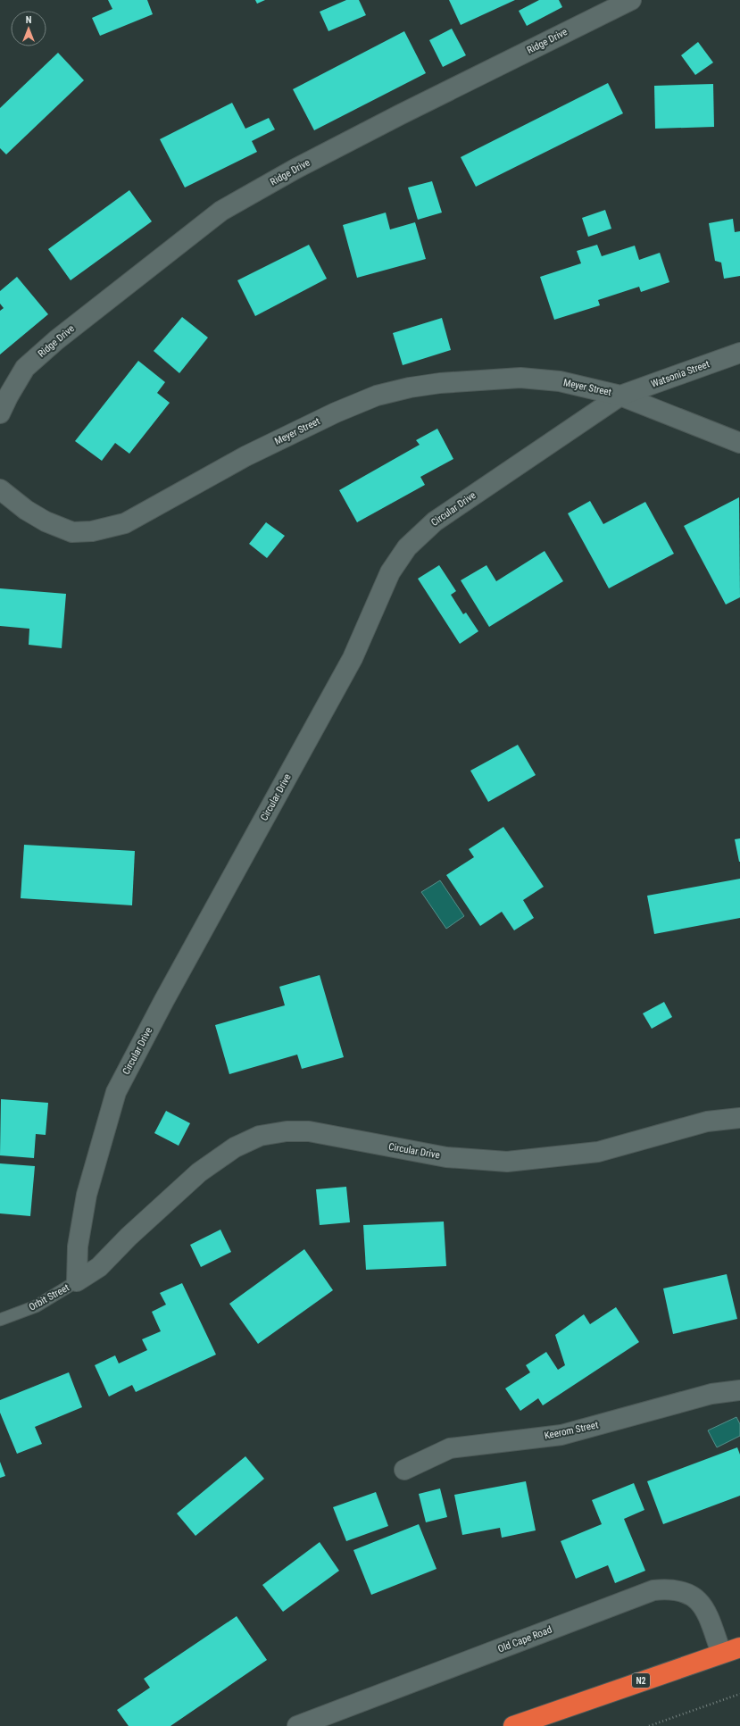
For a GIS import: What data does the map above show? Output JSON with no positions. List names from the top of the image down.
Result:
{
  "streets": {
    "highway": ["N2"],
    "street": [
      "Ridge Drive",
      "Watsonia Street",
      "Meyer Street",
      "Circular Drive",
      "Keerom Street",
      "Old Cape Road"
    ],
    "lane": ["Orbit Street"]
  },
  "crossings": [
    ["Watsonia Street", "Meyer Street"],
    ["Watsonia Street", "Circular Drive"],
    ["Meyer Street", "Circular Drive"],
    ["Circular Drive", "Orbit Street"],
    ["Old Cape Road", "N2"]
  ],
  "north": "top"
}
